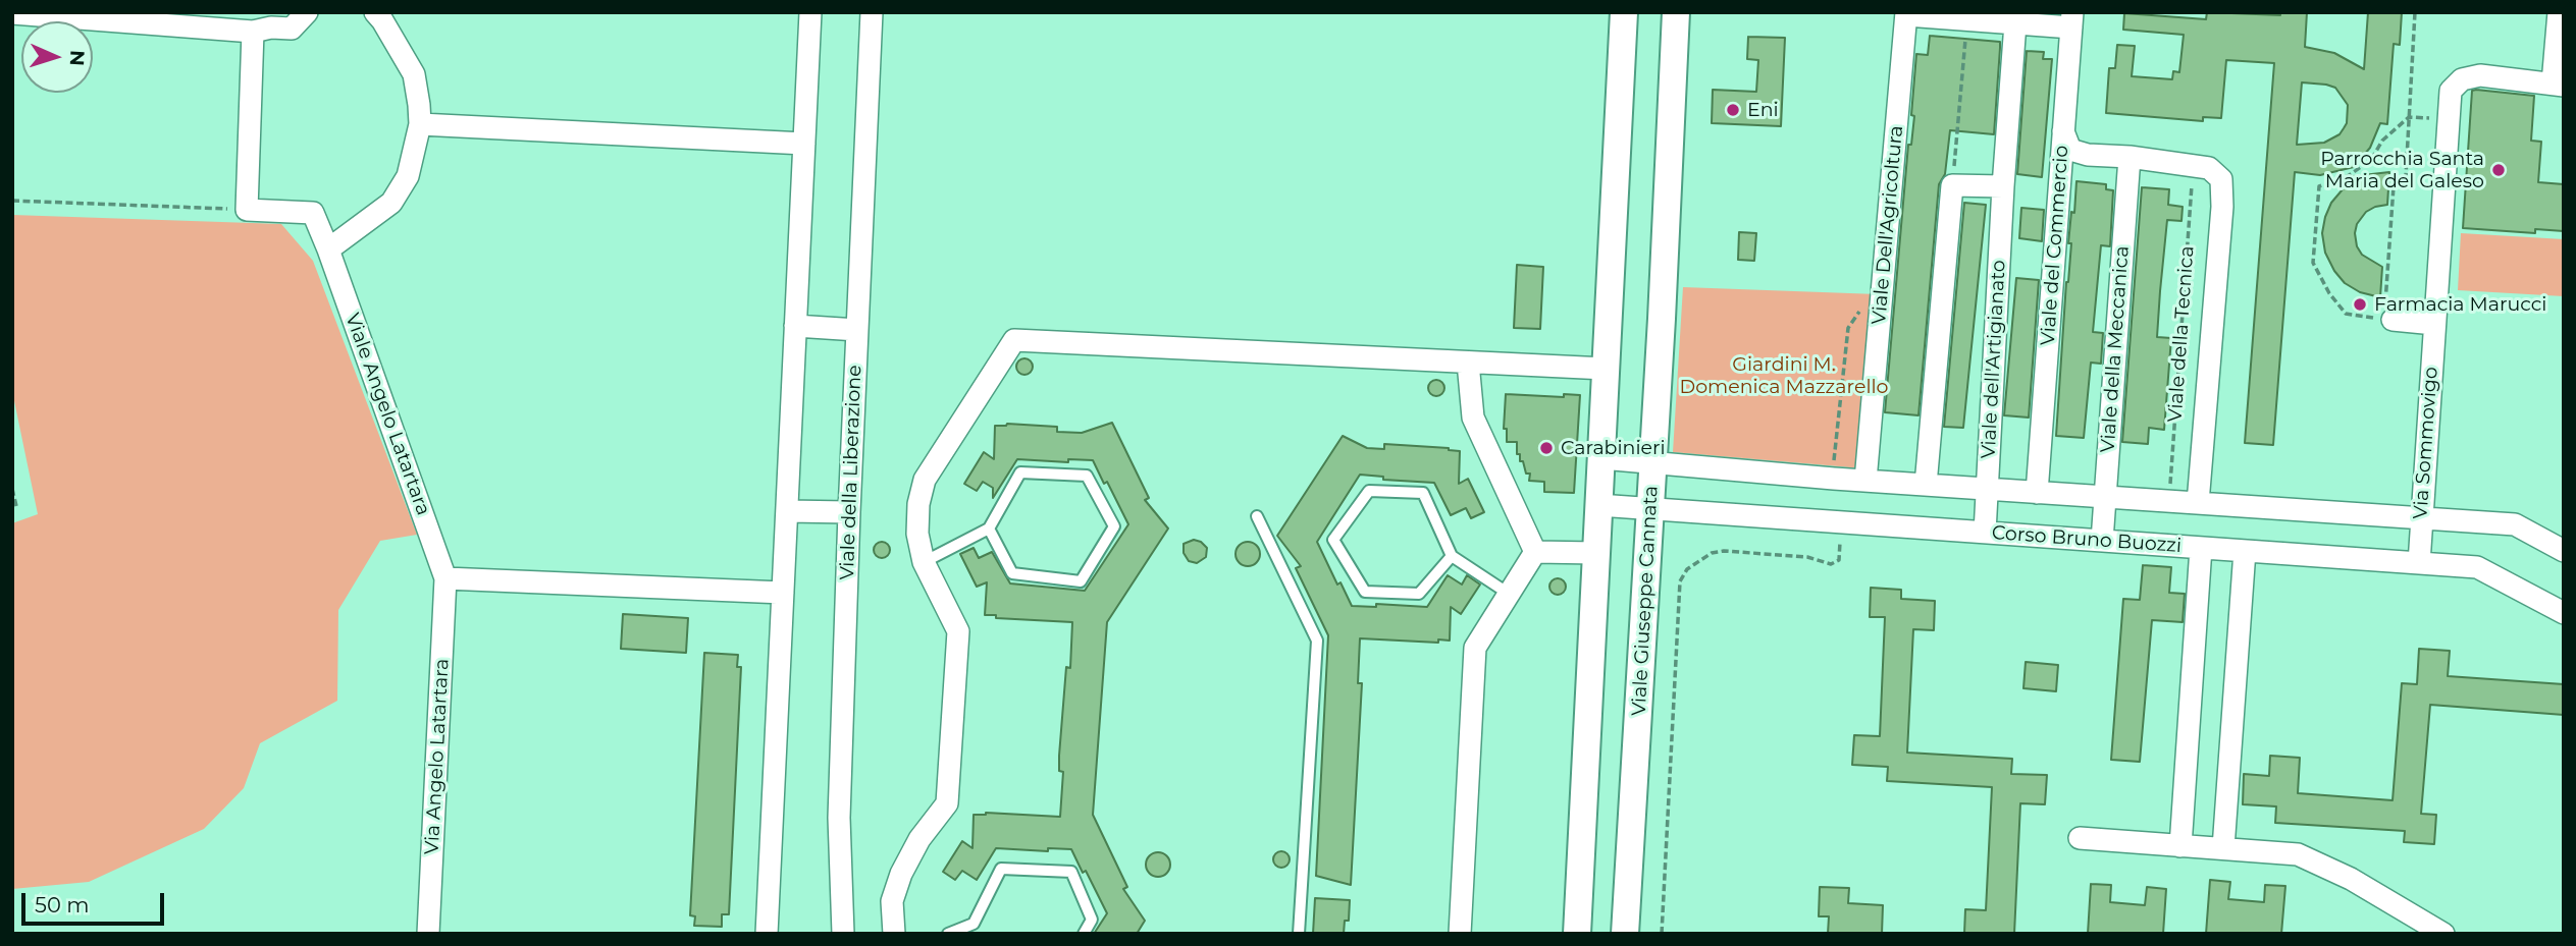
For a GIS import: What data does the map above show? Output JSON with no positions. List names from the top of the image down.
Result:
{
  "streets": {
    "street": [
      "Viale Dell'Agricoltura",
      "Viale del Commercio",
      "Viale della Tecnica",
      "Viale della Meccanica",
      "Viale dell'Artigianato",
      "Viale Angelo Latartara",
      "Via Sommovigo",
      "Viale della Liberazione",
      "Corso Bruno Buozzi",
      "Viale Giuseppe Cannata",
      "Via Angelo Latartara"
    ]
  },
  "crossings": [
    ["Viale del Commercio", "Viale della Tecnica"],
    ["Viale del Commercio", "Viale della Meccanica"],
    ["Viale della Meccanica", "Corso Bruno Buozzi"],
    ["Viale dell'Artigianato", "Corso Bruno Buozzi"],
    ["Viale Angelo Latartara", "Via Angelo Latartara"],
    ["Via Sommovigo", "Corso Bruno Buozzi"],
    ["Corso Bruno Buozzi", "Viale Giuseppe Cannata"]
  ],
  "parks": ["Giardini M. Domenica Mazzarello"],
  "places": [
    "Eni",
    "Parrocchia Santa Maria del Galeso",
    "Farmacia Marucci",
    "Carabinieri"
  ],
  "scale_bar": "50 m",
  "north": "right"
}
